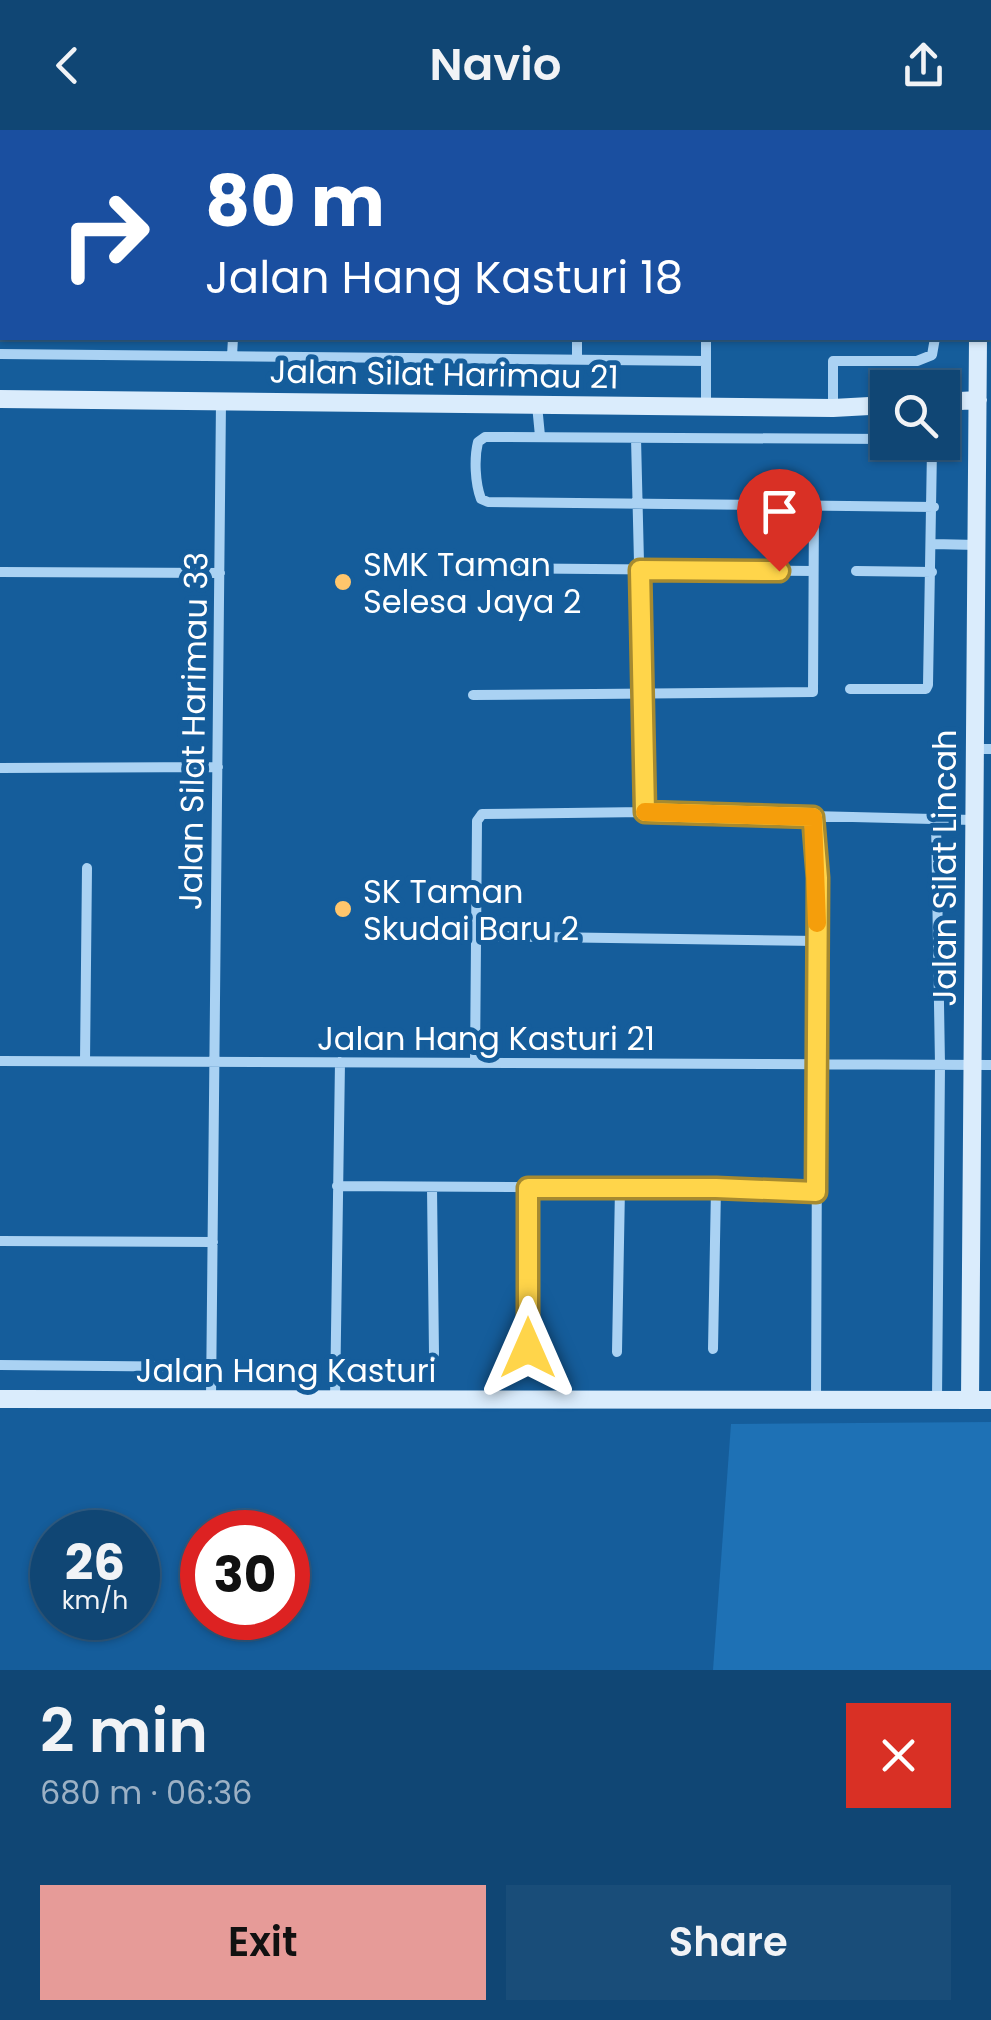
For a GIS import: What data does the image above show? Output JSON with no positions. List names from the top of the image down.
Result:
{
  "streets": {
    "street": [
      "Jalan Silat Harimau 21",
      "Jalan Silat Harimau 33",
      "Jalan Silat Lincah",
      "Jalan Hang Kasturi 21",
      "Jalan Hang Kasturi"
    ]
  },
  "crossings": [
    ["Jalan Silat Harimau 21", "Jalan Silat Harimau 33"],
    ["Jalan Silat Harimau 33", "Jalan Hang Kasturi 21"],
    ["Jalan Silat Harimau 33", "Jalan Hang Kasturi"],
    ["Jalan Silat Lincah", "Jalan Hang Kasturi 21"],
    ["Jalan Silat Lincah", "Jalan Hang Kasturi"]
  ],
  "places": ["SMK Taman Selesa Jaya 2", "SK Taman Skudai Baru 2"],
  "page": {
    "header": "Navio",
    "turn": ["80 m", "Jalan Hang Kasturi 18"],
    "speed": "26 km/h",
    "limit": "30",
    "heading": ["2 min", "680 m · 06:36"],
    "buttons": ["Exit", "Share"]
  }
}
